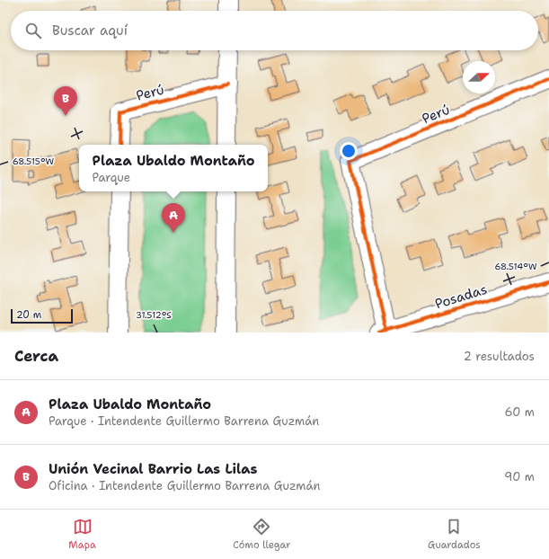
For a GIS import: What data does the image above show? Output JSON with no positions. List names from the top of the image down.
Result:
{
  "streets": {
    "street": ["Perú", "Posadas"]
  },
  "crossings": [
    ["Perú", "Posadas"]
  ],
  "scale_bar": "20 m",
  "north": "right",
  "page": {
    "search": "Buscar aquí",
    "pins": ["B", "A"],
    "popup": ["Plaza Ubaldo Montaño", "Parque"],
    "scale": "20 m",
    "heading": ["Cerca", "2 resultados"],
    "list": [
      {
        "mark": "A",
        "name": "Plaza Ubaldo Montaño",
        "note": "Parque · Intendente Guillermo Barrena Guzmán",
        "value": "60 m"
      },
      {
        "mark": "B",
        "name": "Unión Vecinal Barrio Las Lilas",
        "note": "Oficina · Intendente Guillermo Barrena Guzmán",
        "value": "90 m"
      }
    ],
    "nav": ["Mapa", "Cómo llegar", "Guardados"]
  },
  "coordinates": ["68.515°W", "68.514°W", "31.512°S"]
}
